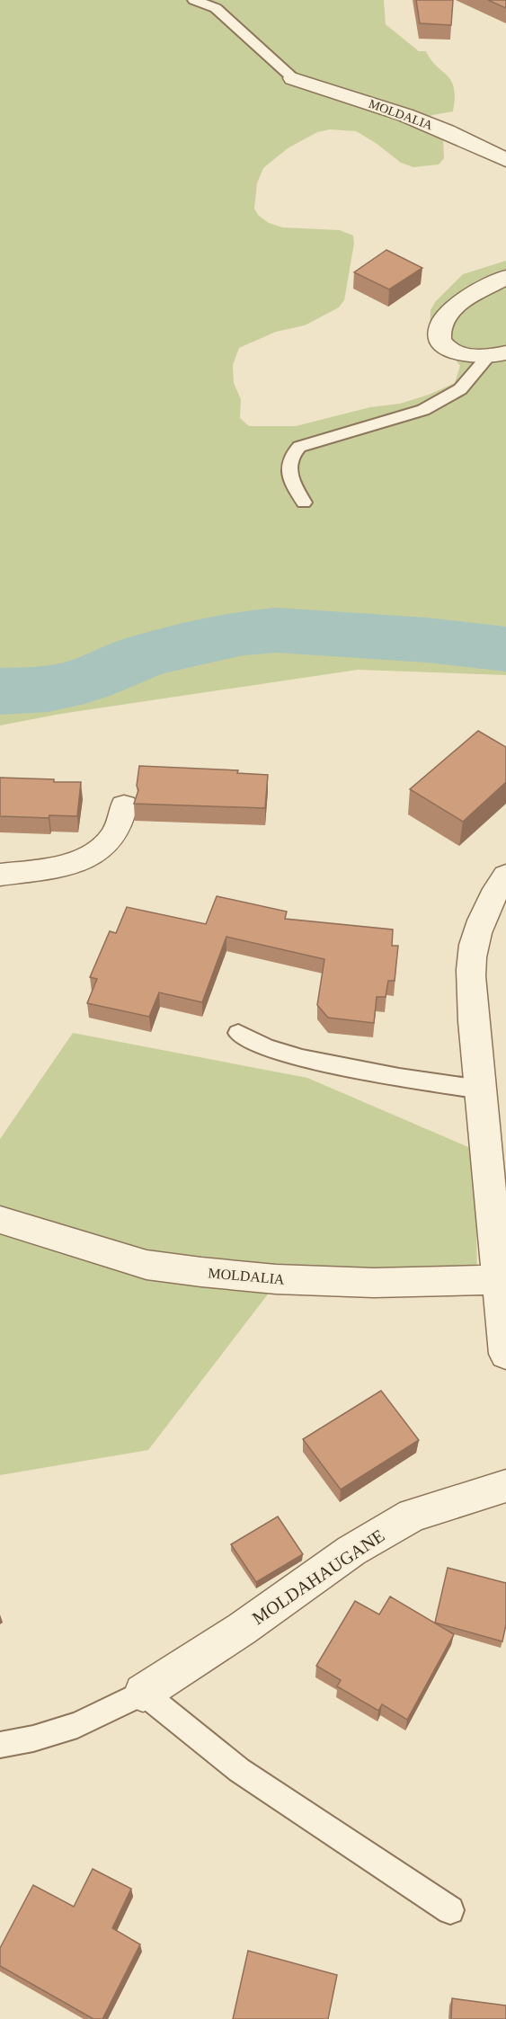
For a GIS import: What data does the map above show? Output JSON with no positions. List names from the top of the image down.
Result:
{
  "streets": {
    "street": ["MOLDALIA", "MOLDAHAUGANE"]
  }
}
